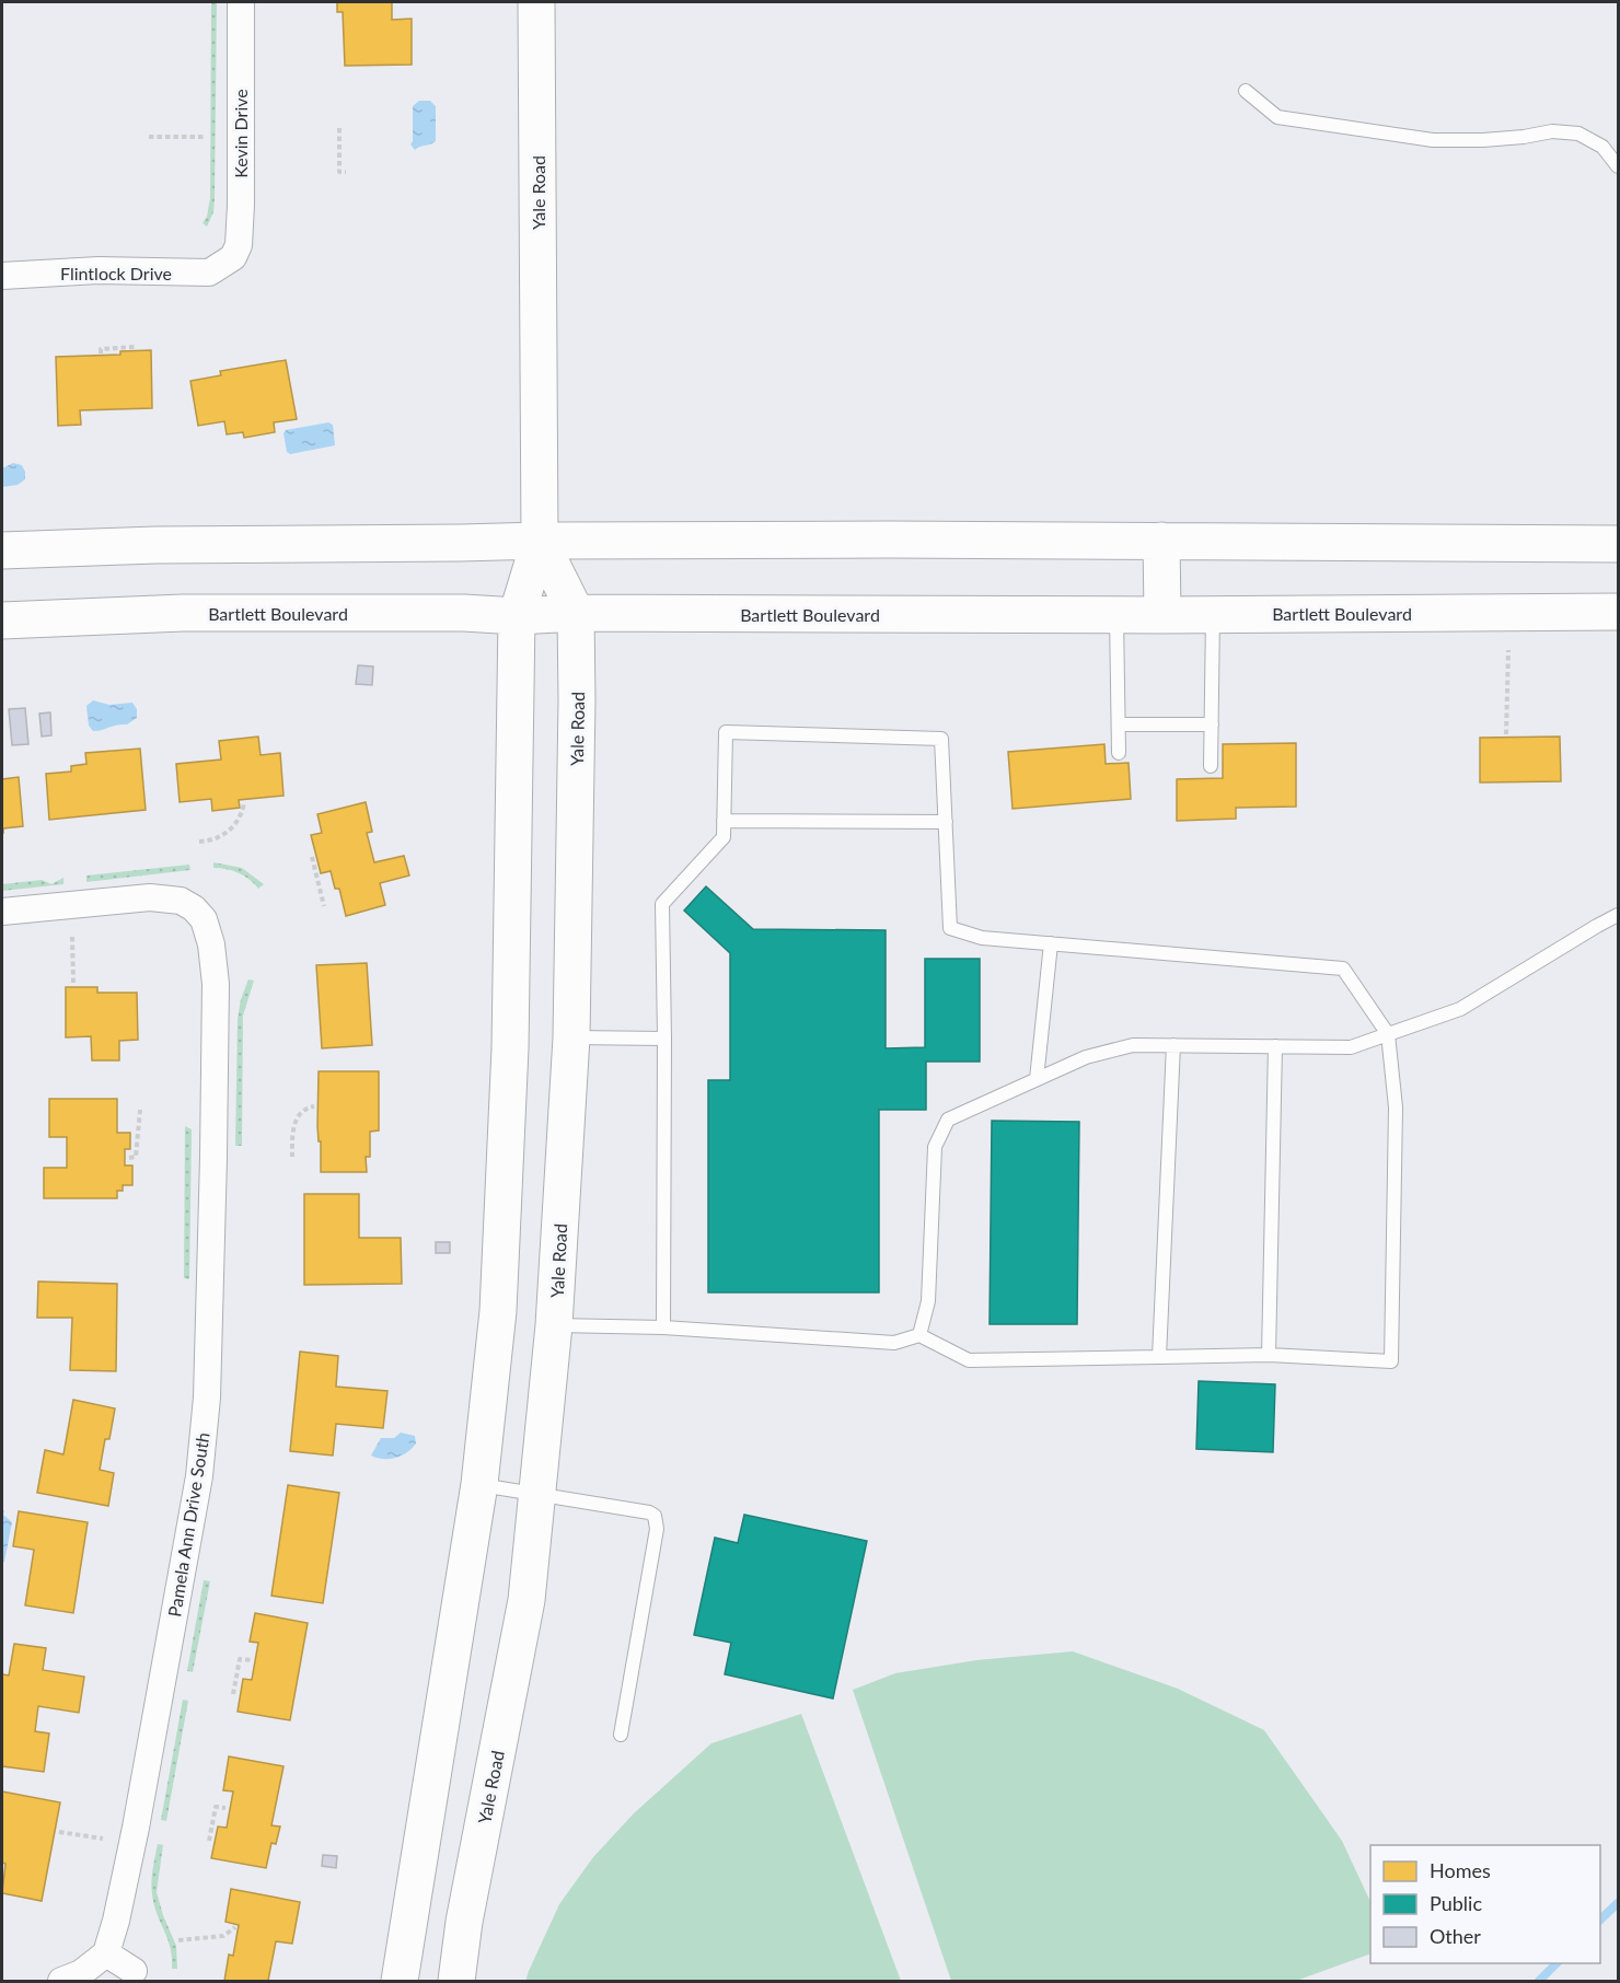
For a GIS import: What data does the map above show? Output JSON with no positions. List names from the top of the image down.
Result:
{
  "streets": {
    "main road": ["Yale Road", "Bartlett Boulevard"],
    "street": ["Kevin Drive", "Flintlock Drive", "Pamela Ann Drive South"]
  },
  "crossings": [
    ["Kevin Drive", "Flintlock Drive"],
    ["Yale Road", "Bartlett Boulevard"]
  ],
  "legend": ["Homes", "Public", "Other"]
}
